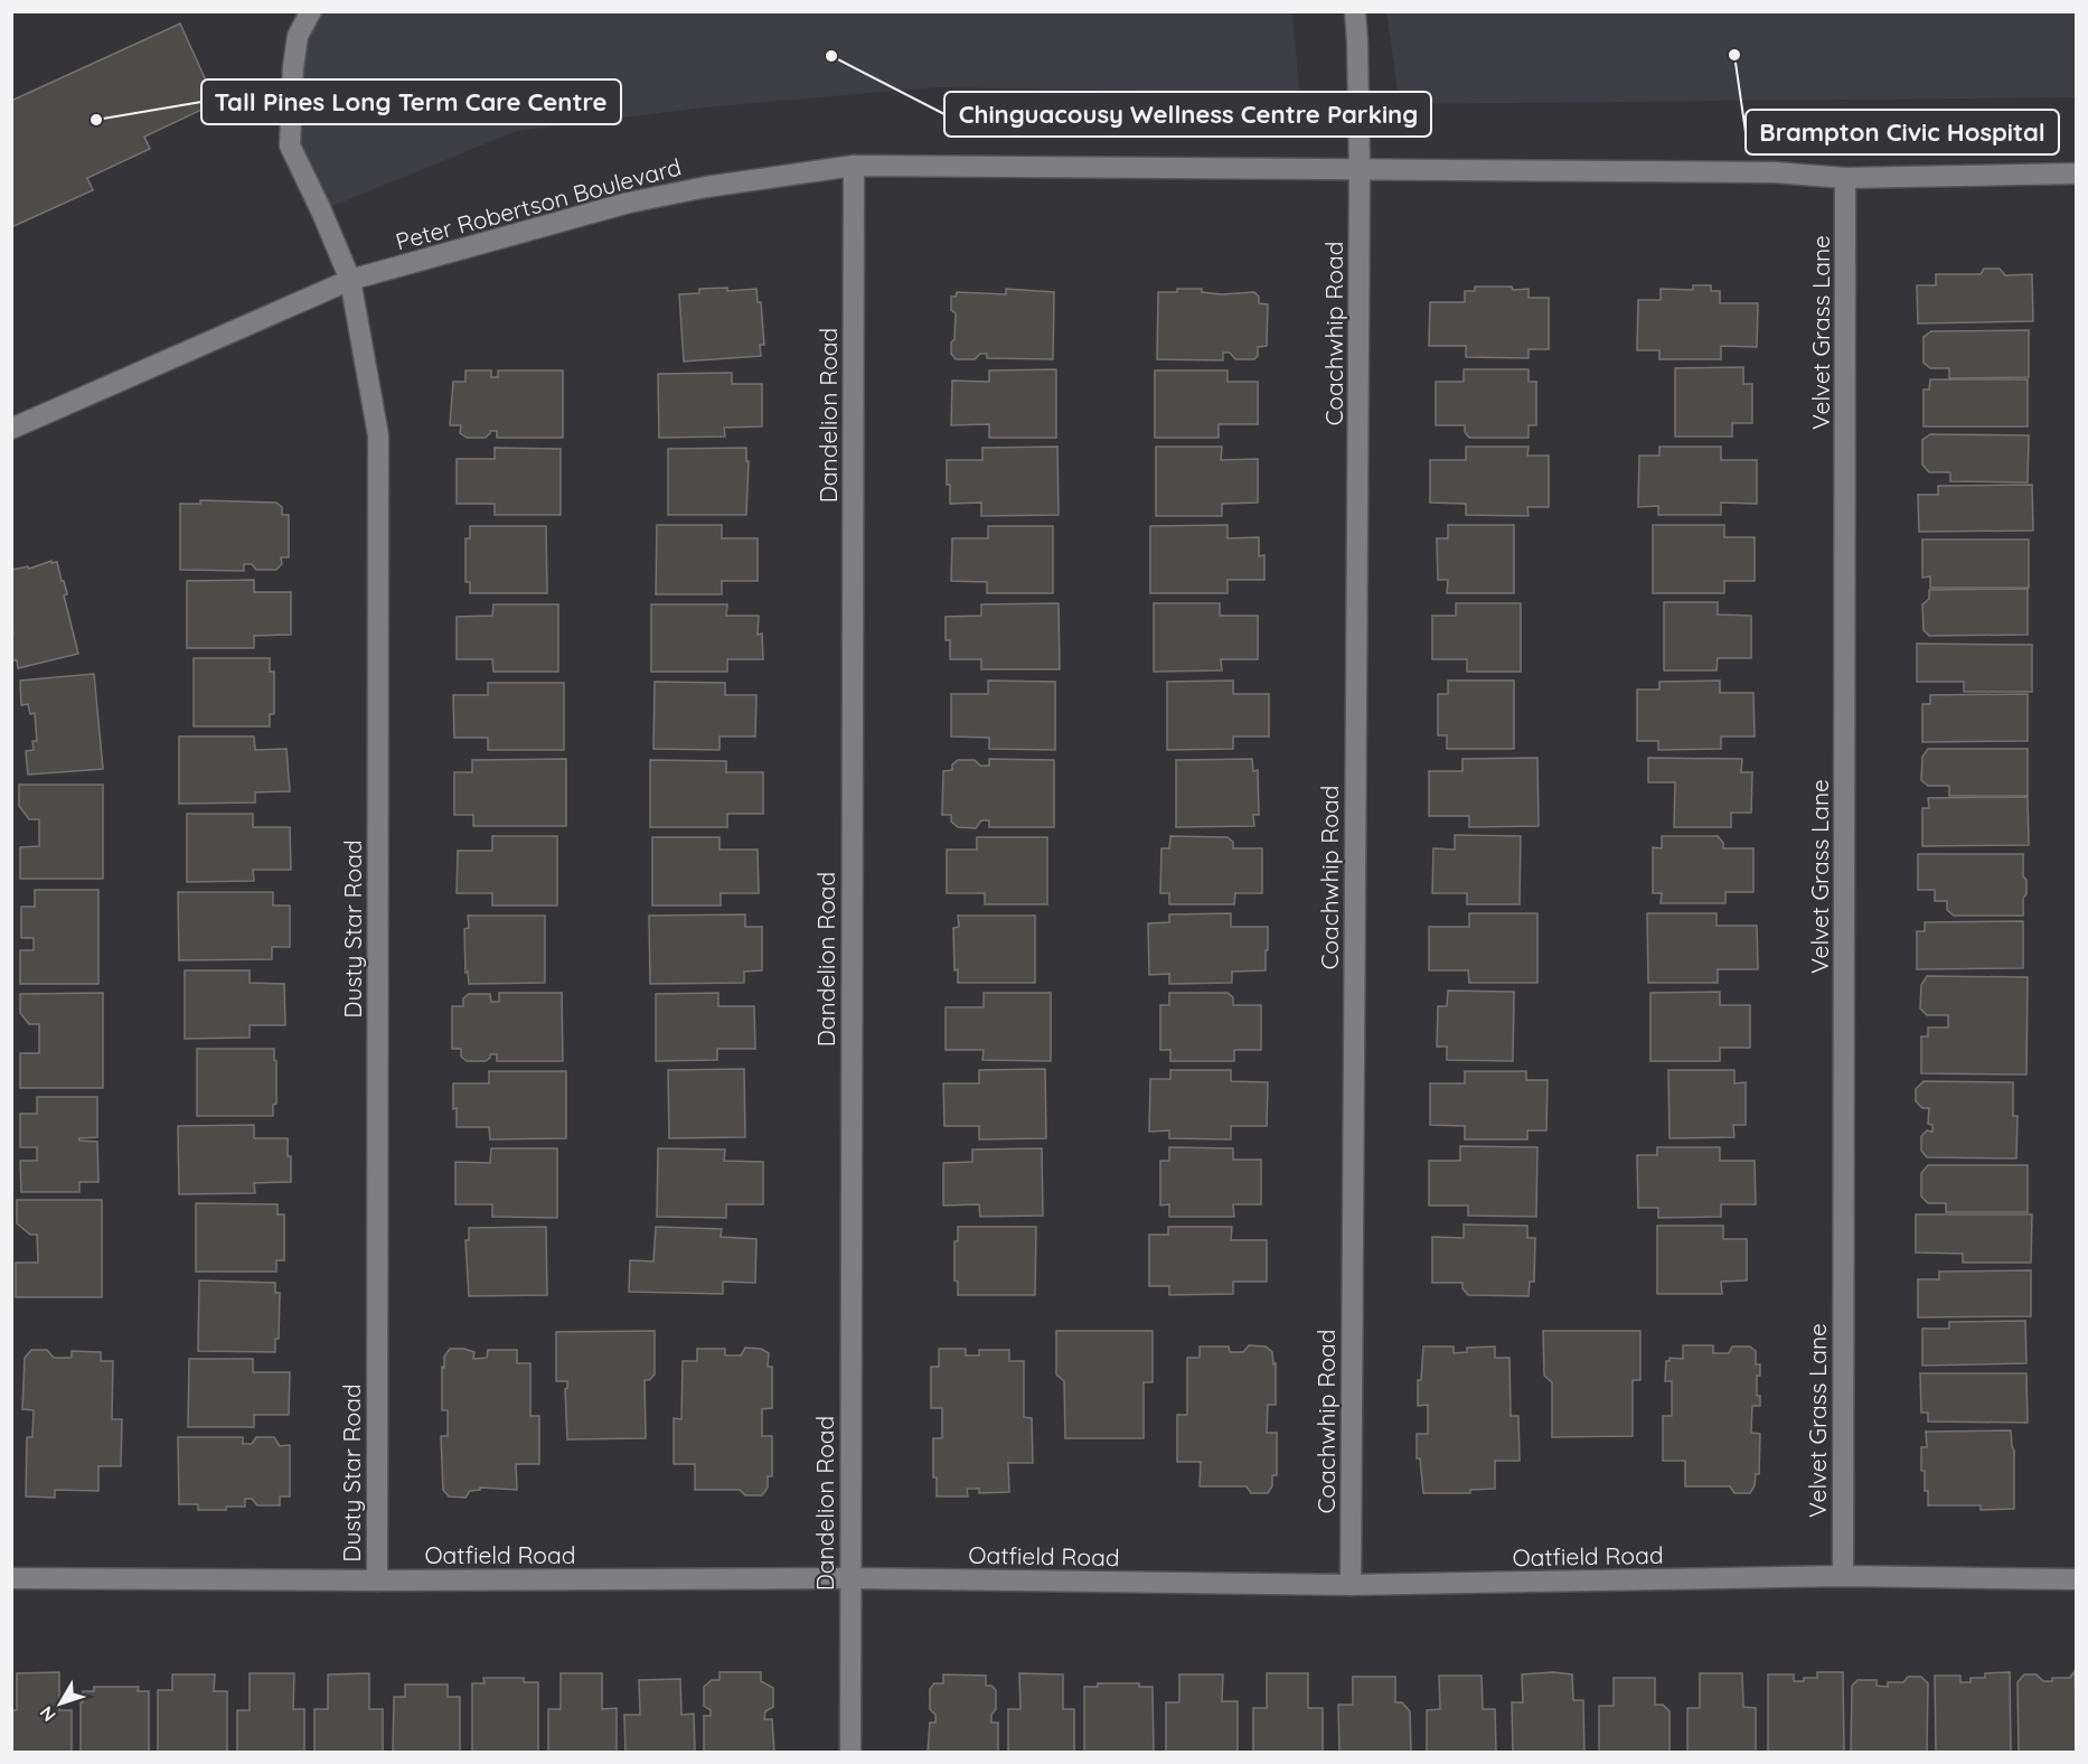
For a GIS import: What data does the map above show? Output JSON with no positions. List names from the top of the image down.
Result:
{
  "streets": {
    "street": [
      "Peter Robertson Boulevard",
      "Velvet Grass Lane",
      "Coachwhip Road",
      "Dandelion Road",
      "Dusty Star Road",
      "Oatfield Road"
    ]
  },
  "crossings": [
    ["Peter Robertson Boulevard", "Velvet Grass Lane"],
    ["Peter Robertson Boulevard", "Coachwhip Road"],
    ["Peter Robertson Boulevard", "Dandelion Road"],
    ["Peter Robertson Boulevard", "Dusty Star Road"],
    ["Velvet Grass Lane", "Oatfield Road"],
    ["Coachwhip Road", "Oatfield Road"],
    ["Dandelion Road", "Oatfield Road"],
    ["Dusty Star Road", "Oatfield Road"]
  ],
  "places": ["Brampton Civic Hospital", "Chinguacousy Wellness Centre Parking", "Tall Pines Long Term Care Centre"],
  "north": "bottom left"
}
